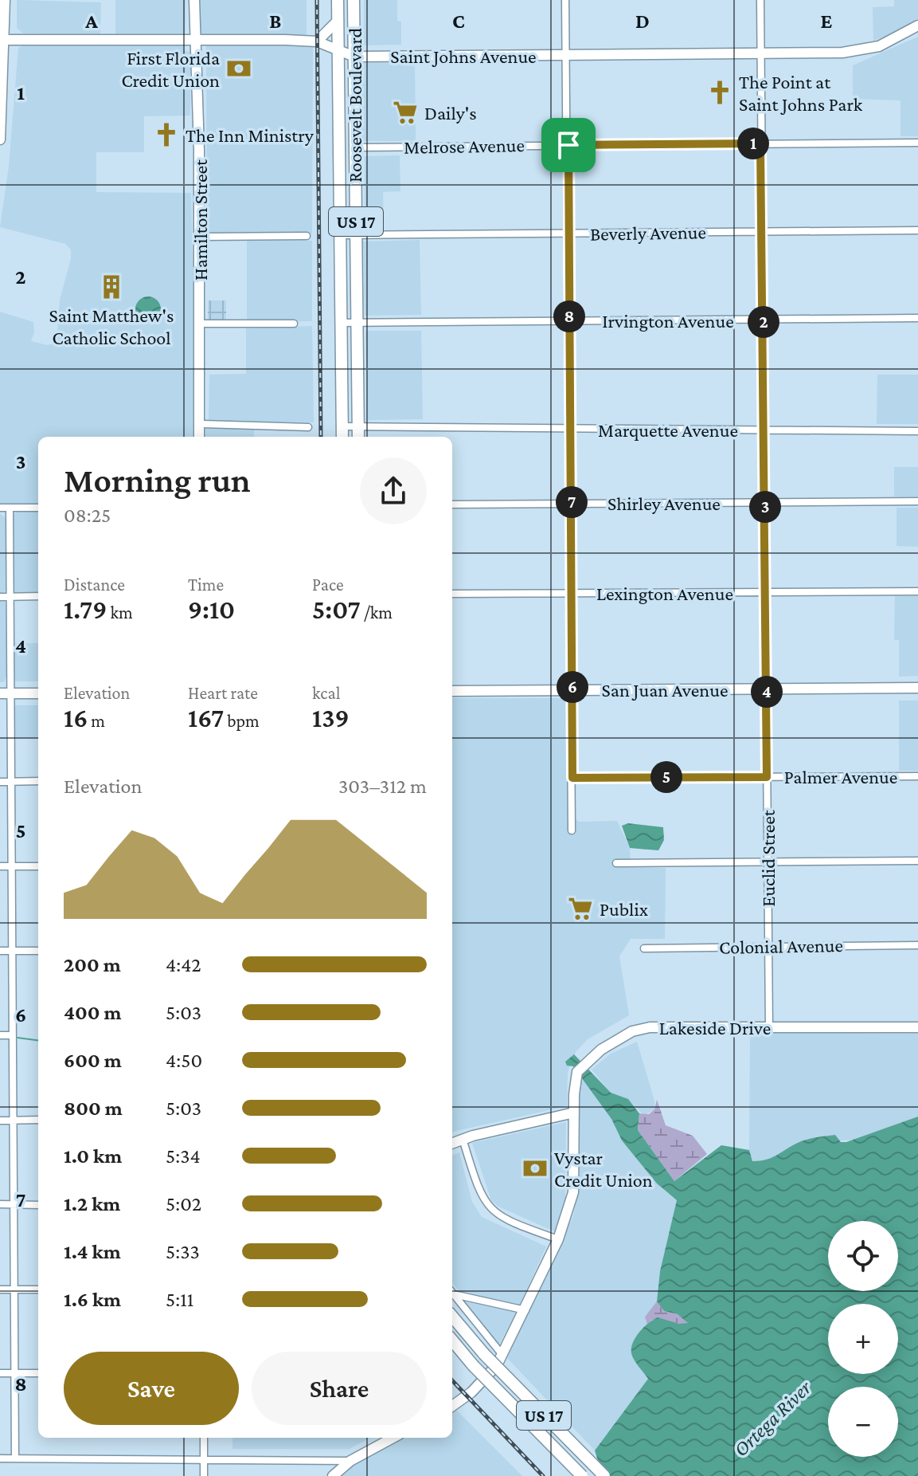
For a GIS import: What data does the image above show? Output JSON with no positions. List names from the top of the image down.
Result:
{
  "streets": {
    "highway": ["Roosevelt Boulevard", "US 17"],
    "street": [
      "Saint Johns Avenue",
      "Melrose Avenue",
      "Hamilton Street",
      "Beverly Avenue",
      "Irvington Avenue",
      "Marquette Avenue",
      "Shirley Avenue",
      "Lexington Avenue",
      "San Juan Avenue",
      "Palmer Avenue",
      "Euclid Street",
      "Colonial Avenue",
      "Lakeside Drive"
    ]
  },
  "crossings": [
    ["Saint Johns Avenue", "Roosevelt Boulevard"],
    ["Saint Johns Avenue", "Hamilton Street"],
    ["Saint Johns Avenue", "Euclid Street"],
    ["Roosevelt Boulevard", "Melrose Avenue"],
    ["Roosevelt Boulevard", "Beverly Avenue"],
    ["Roosevelt Boulevard", "Irvington Avenue"],
    ["Roosevelt Boulevard", "Marquette Avenue"],
    ["Melrose Avenue", "Euclid Street"],
    ["Beverly Avenue", "Euclid Street"],
    ["Irvington Avenue", "Euclid Street"],
    ["Marquette Avenue", "Euclid Street"],
    ["Shirley Avenue", "Euclid Street"],
    ["Lexington Avenue", "Euclid Street"],
    ["San Juan Avenue", "Euclid Street"],
    ["Palmer Avenue", "Euclid Street"],
    ["Euclid Street", "Colonial Avenue"],
    ["Euclid Street", "Lakeside Drive"]
  ],
  "water": ["Ortega River"],
  "places": {
    "bank": ["First Florida Credit Union", "Vystar Credit Union"],
    "church": ["The Point at Saint Johns Park", "The Inn Ministry"],
    "supermarket": ["Daily's", "Publix"],
    "building": ["Saint Matthew's Catholic School"]
  },
  "page": {
    "pins": [
      "1",
      "8",
      "2",
      "7",
      "3",
      "6",
      "4",
      "5"
    ],
    "heading": ["Morning run", "08:25"],
    "stats": [
      ["Distance", "1.79 km"],
      ["Time", "9:10"],
      ["Pace", "5:07 /km"],
      ["Elevation", "16 m"],
      ["Heart rate", "167 bpm"],
      ["kcal", "139"]
    ],
    "chart": ["Elevation", "303–312 m"],
    "list": [
      {
        "name": "200 m",
        "note": "4:42"
      },
      {
        "name": "400 m",
        "note": "5:03"
      },
      {
        "name": "600 m",
        "note": "4:50"
      },
      {
        "name": "800 m",
        "note": "5:03"
      },
      {
        "name": "1.0 km",
        "note": "5:34"
      },
      {
        "name": "1.2 km",
        "note": "5:02"
      },
      {
        "name": "1.4 km",
        "note": "5:33"
      },
      {
        "name": "1.6 km",
        "note": "5:11"
      }
    ],
    "map_buttons": ["+", "−"],
    "buttons": ["Save", "Share"]
  },
  "grid": {
    "columns": [
      "A",
      "B",
      "C",
      "D",
      "E"
    ],
    "rows": [
      "1",
      "2",
      "3",
      "4",
      "5",
      "6",
      "7",
      "8"
    ]
  }
}
